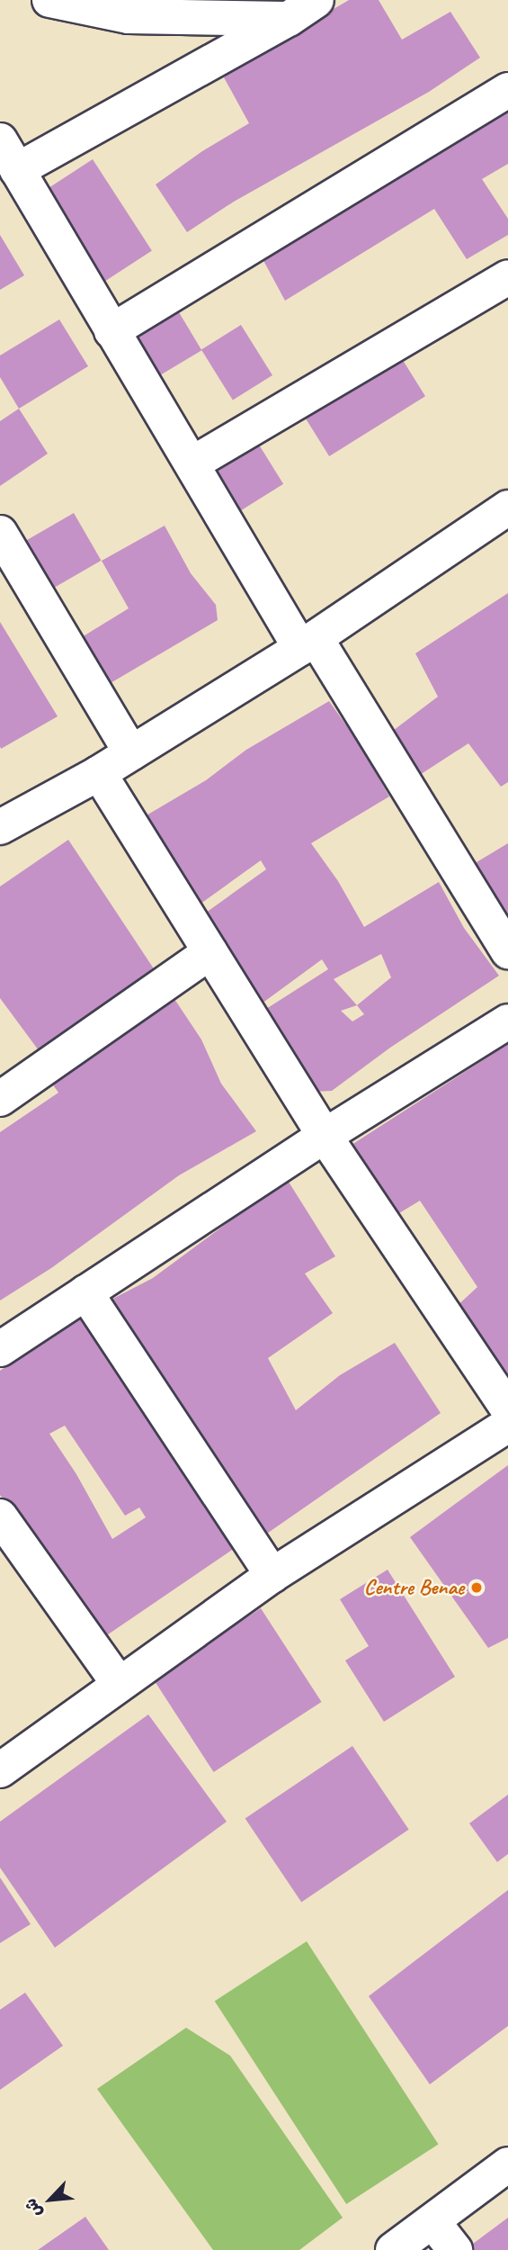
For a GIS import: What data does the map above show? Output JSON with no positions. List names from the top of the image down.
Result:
{
  "places": ["Centre Benae"],
  "north": "bottom left"
}
